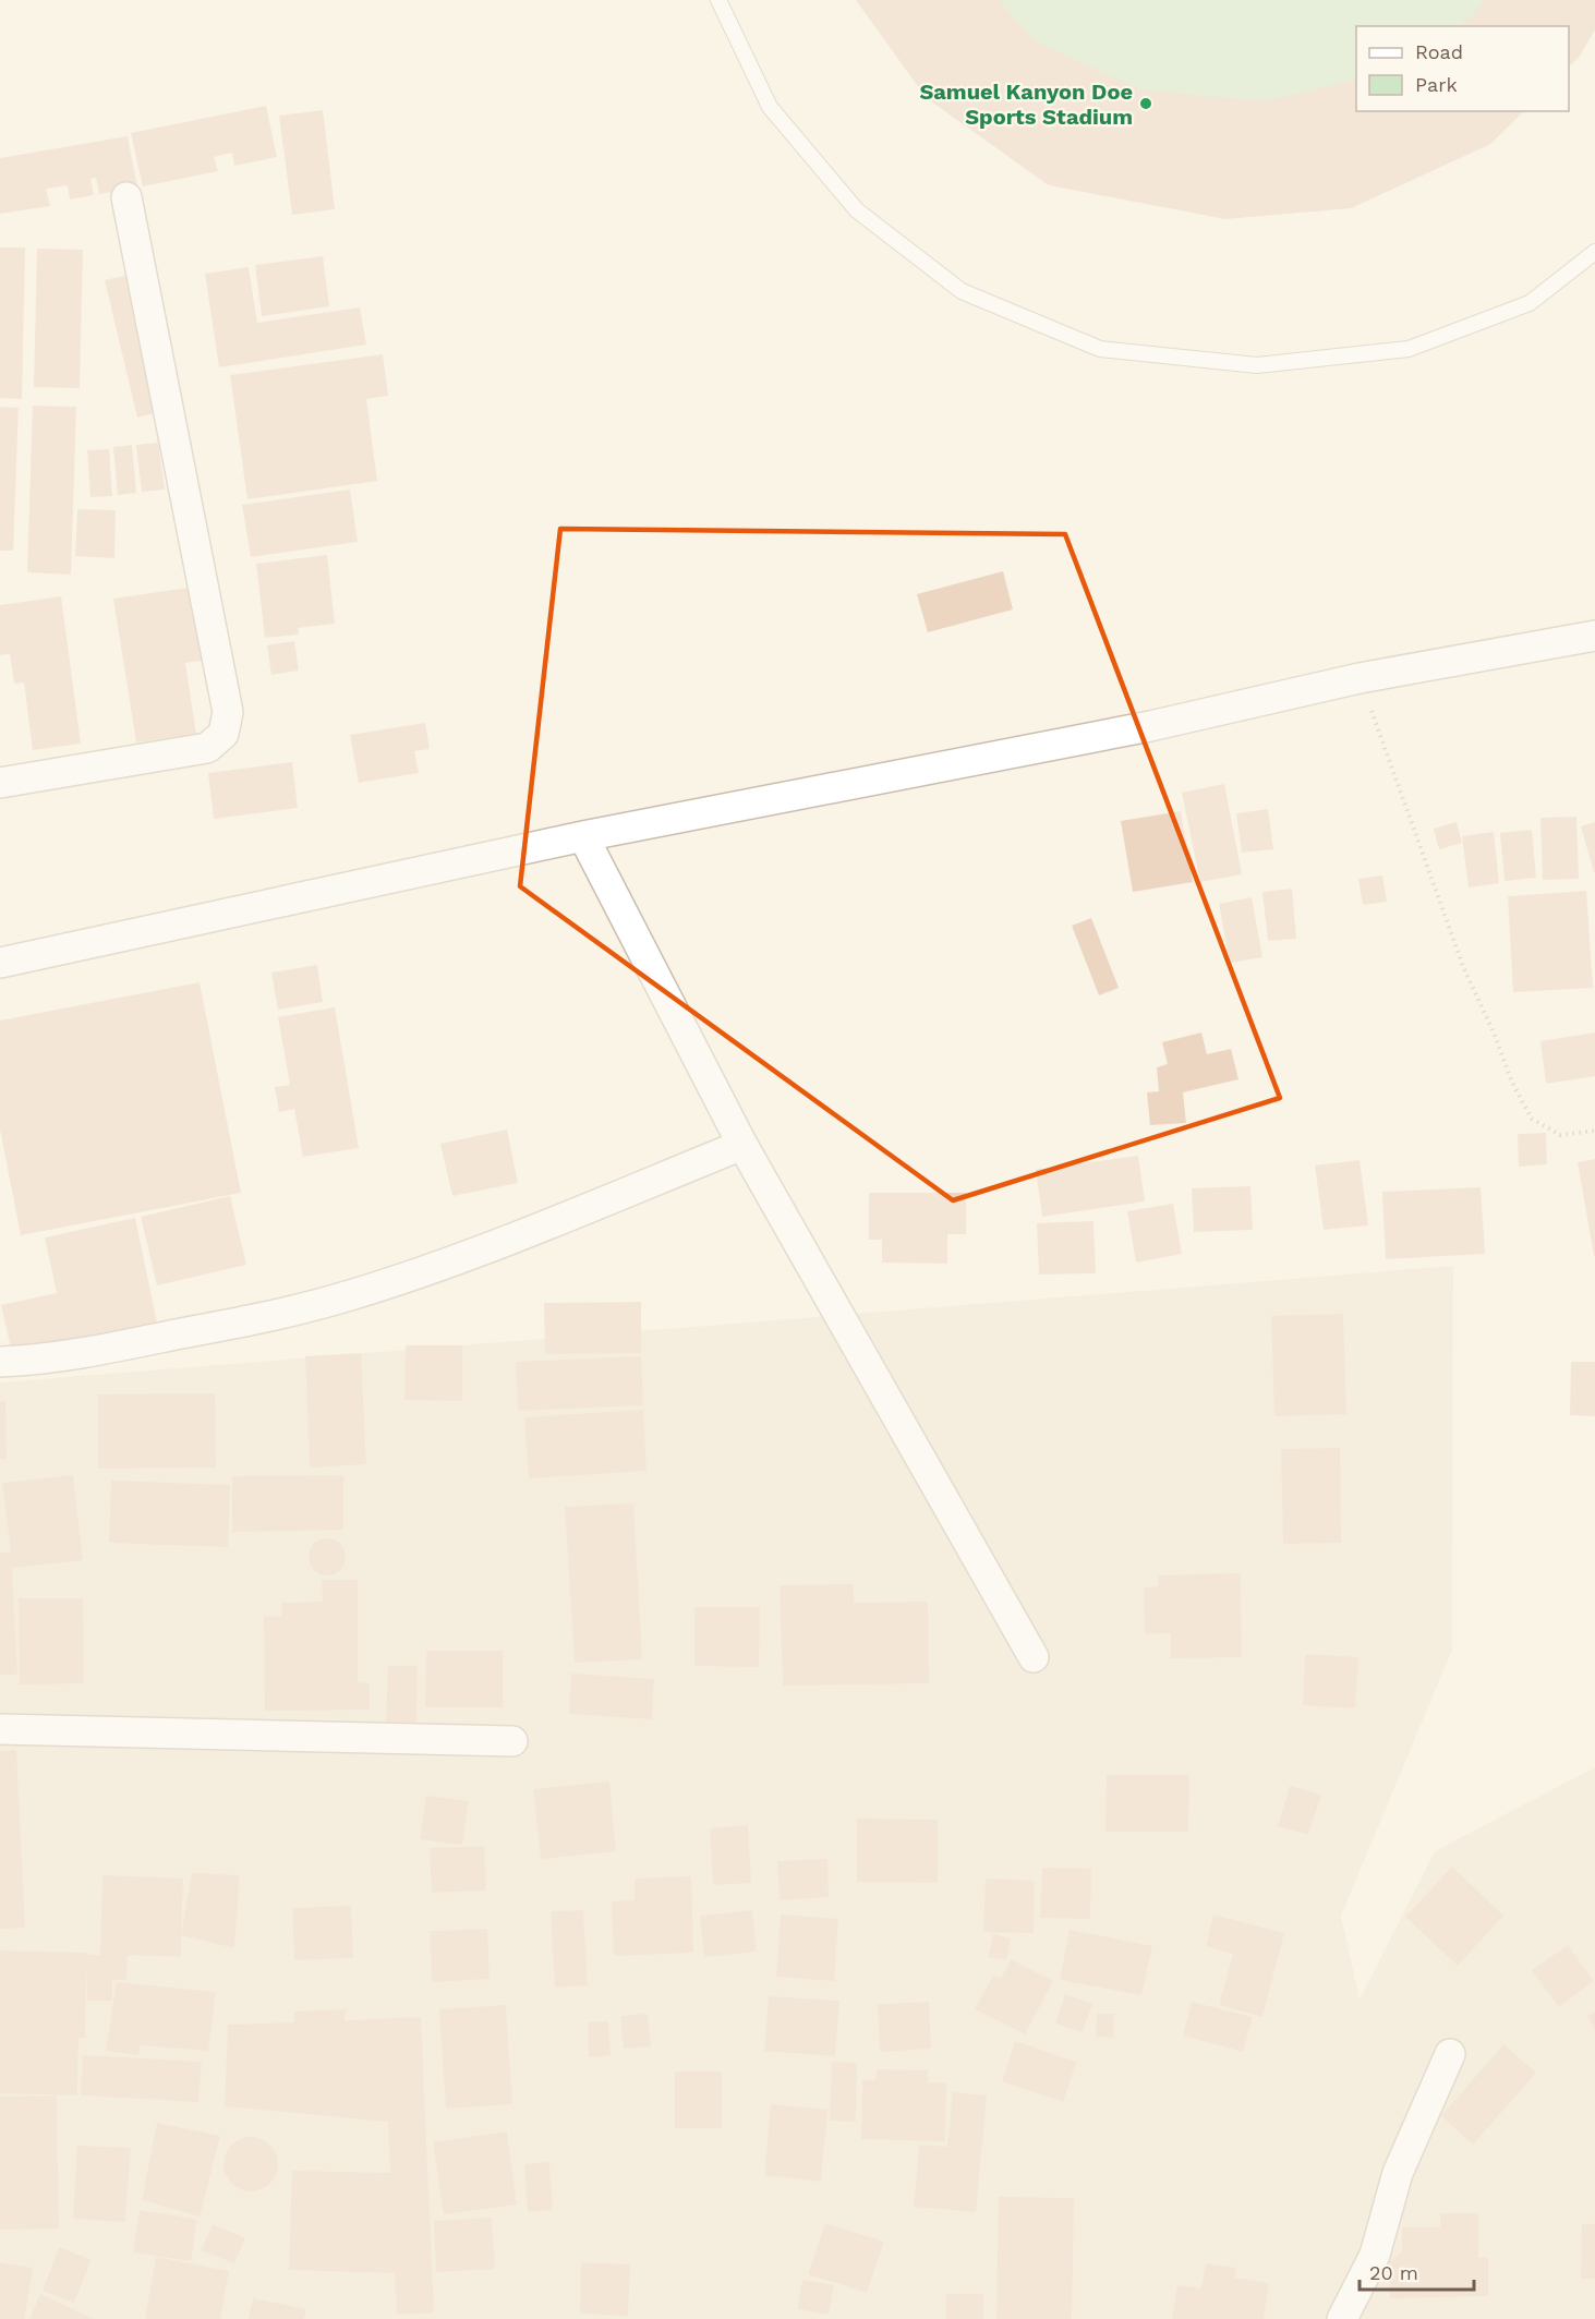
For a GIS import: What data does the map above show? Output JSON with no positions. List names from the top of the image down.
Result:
{
  "places": ["Samuel Kanyon Doe Sports Stadium"],
  "legend": ["Road", "Park"],
  "scale_bar": "20 m"
}
